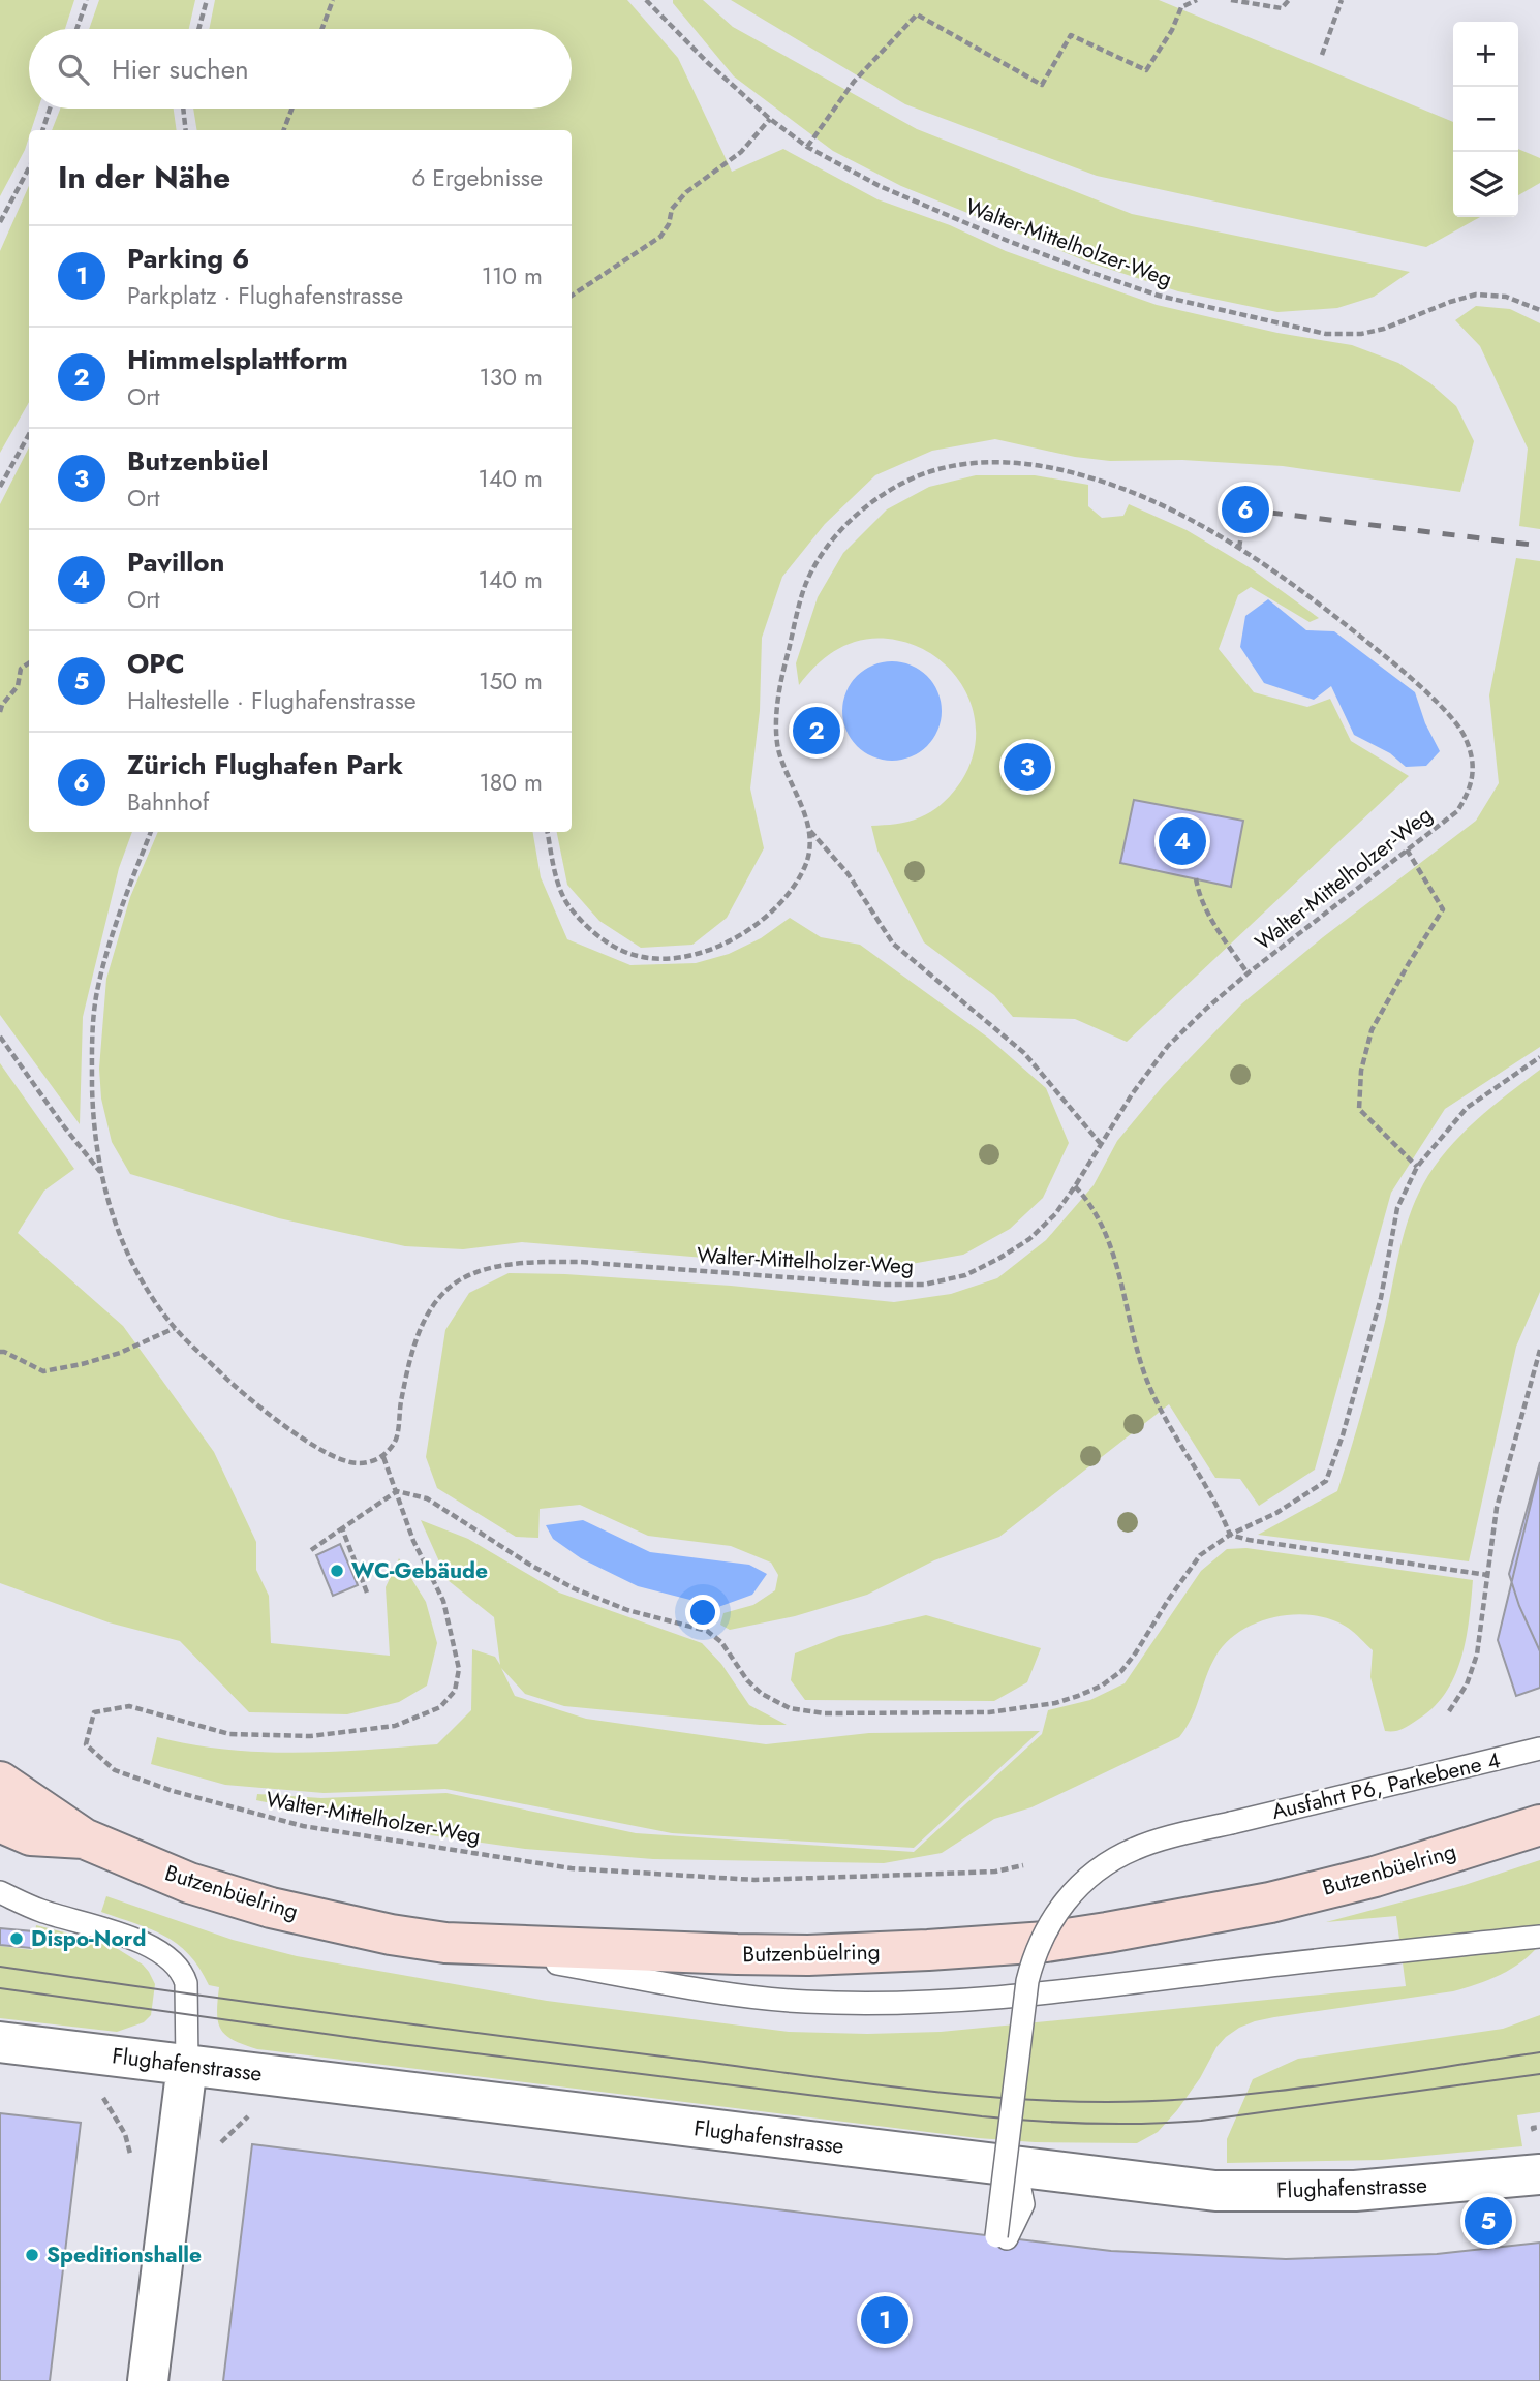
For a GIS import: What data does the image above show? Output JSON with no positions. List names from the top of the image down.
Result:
{
  "streets": {
    "main road": ["Butzenbüelring"],
    "street": ["Flughafenstrasse"],
    "lane": ["Ausfahrt P6, Parkebene 4"],
    "path": ["Walter-Mittelholzer-Weg"]
  },
  "crossings": [
    ["Ausfahrt P6, Parkebene 4", "Flughafenstrasse"]
  ],
  "places": ["WC-Gebäude", "Dispo-Nord", "Speditionshalle"],
  "page": {
    "map_buttons": ["+", "−"],
    "search": "Hier suchen",
    "heading": ["In der Nähe", "6 Ergebnisse"],
    "list": [
      {
        "mark": "1",
        "name": "Parking 6",
        "note": "Parkplatz · Flughafenstrasse",
        "value": "110 m"
      },
      {
        "mark": "2",
        "name": "Himmelsplattform",
        "note": "Ort",
        "value": "130 m"
      },
      {
        "mark": "3",
        "name": "Butzenbüel",
        "note": "Ort",
        "value": "140 m"
      },
      {
        "mark": "4",
        "name": "Pavillon",
        "note": "Ort",
        "value": "140 m"
      },
      {
        "mark": "5",
        "name": "OPC",
        "note": "Haltestelle · Flughafenstrasse",
        "value": "150 m"
      },
      {
        "mark": "6",
        "name": "Zürich Flughafen Park",
        "note": "Bahnhof",
        "value": "180 m"
      }
    ],
    "pins": [
      "6",
      "2",
      "3",
      "4",
      "5",
      "1"
    ]
  }
}
